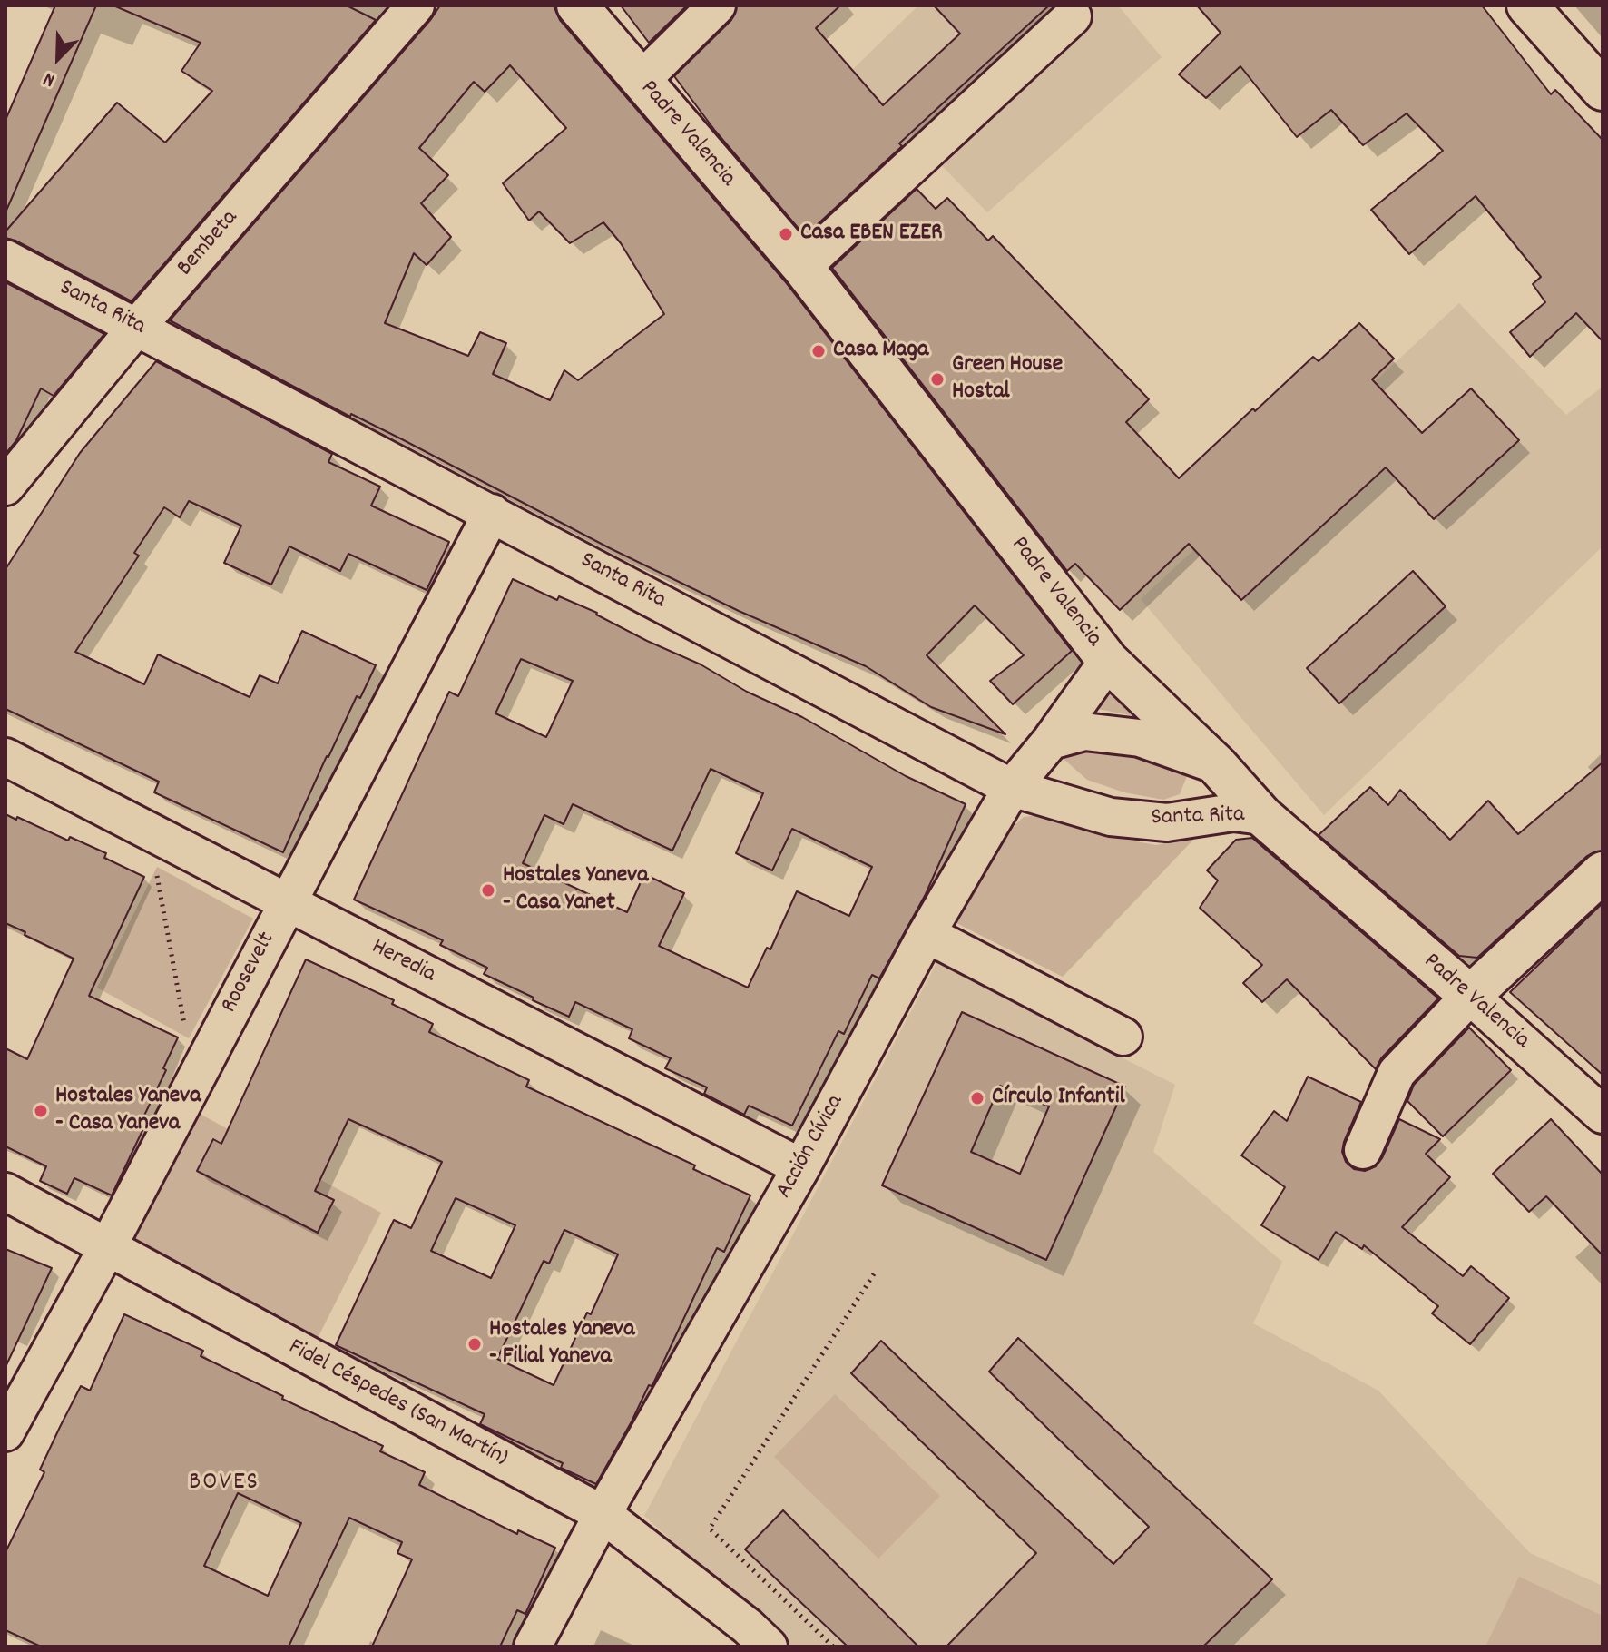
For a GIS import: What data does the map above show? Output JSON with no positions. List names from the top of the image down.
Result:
{
  "streets": {
    "main road": ["Padre Valencia"],
    "street": [
      "Bembeta",
      "Santa Rita",
      "Heredia",
      "Roosevelt",
      "Acción Cívica",
      "Fidel Céspedes (San Martín)"
    ]
  },
  "crossings": [
    ["Padre Valencia", "Santa Rita"],
    ["Padre Valencia", "Acción Cívica"],
    ["Bembeta", "Santa Rita"],
    ["Santa Rita", "Roosevelt"],
    ["Santa Rita", "Acción Cívica"],
    ["Heredia", "Roosevelt"],
    ["Heredia", "Acción Cívica"],
    ["Roosevelt", "Fidel Céspedes (San Martín)"],
    ["Acción Cívica", "Fidel Céspedes (San Martín)"]
  ],
  "districts": ["BOVES"],
  "places": [
    "Casa EBEN EZER",
    "Casa Maga",
    "Green House Hostal",
    "Hostales Yaneva - Casa Yanet",
    "Círculo Infantil",
    "Hostales Yaneva - Casa Yaneva",
    "Hostales Yaneva - Filial Yaneva"
  ],
  "north": "bottom left"
}
